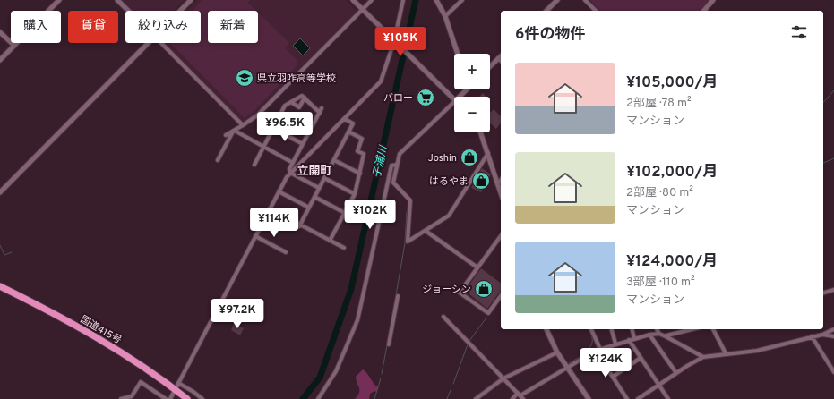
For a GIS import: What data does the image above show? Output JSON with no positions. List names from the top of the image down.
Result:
{
  "streets": {
    "highway": ["国道415号"]
  },
  "districts": ["立開町"],
  "water": ["子浦川"],
  "places": {
    "school or university": ["県立羽咋高等学校"],
    "supermarket": ["バロー"],
    "shop": ["Joshin", "はるやま", "ジョーシン"]
  },
  "page": {
    "chip": [
      "購入",
      "賃貸",
      "絞り込み",
      "新着"
    ],
    "heading": "6件の物件",
    "price": [
      "¥105K",
      "¥96.5K",
      "¥102K",
      "¥114K",
      "¥97.2K",
      "¥124K"
    ],
    "map_buttons": ["+", "−"],
    "list": [
      {
        "name": "¥105,000/月",
        "note": "2部屋 · 78 m² · マンション"
      },
      {
        "name": "¥102,000/月",
        "note": "2部屋 · 80 m² · マンション"
      },
      {
        "name": "¥124,000/月",
        "note": "3部屋 · 110 m² · マンション"
      }
    ]
  }
}
